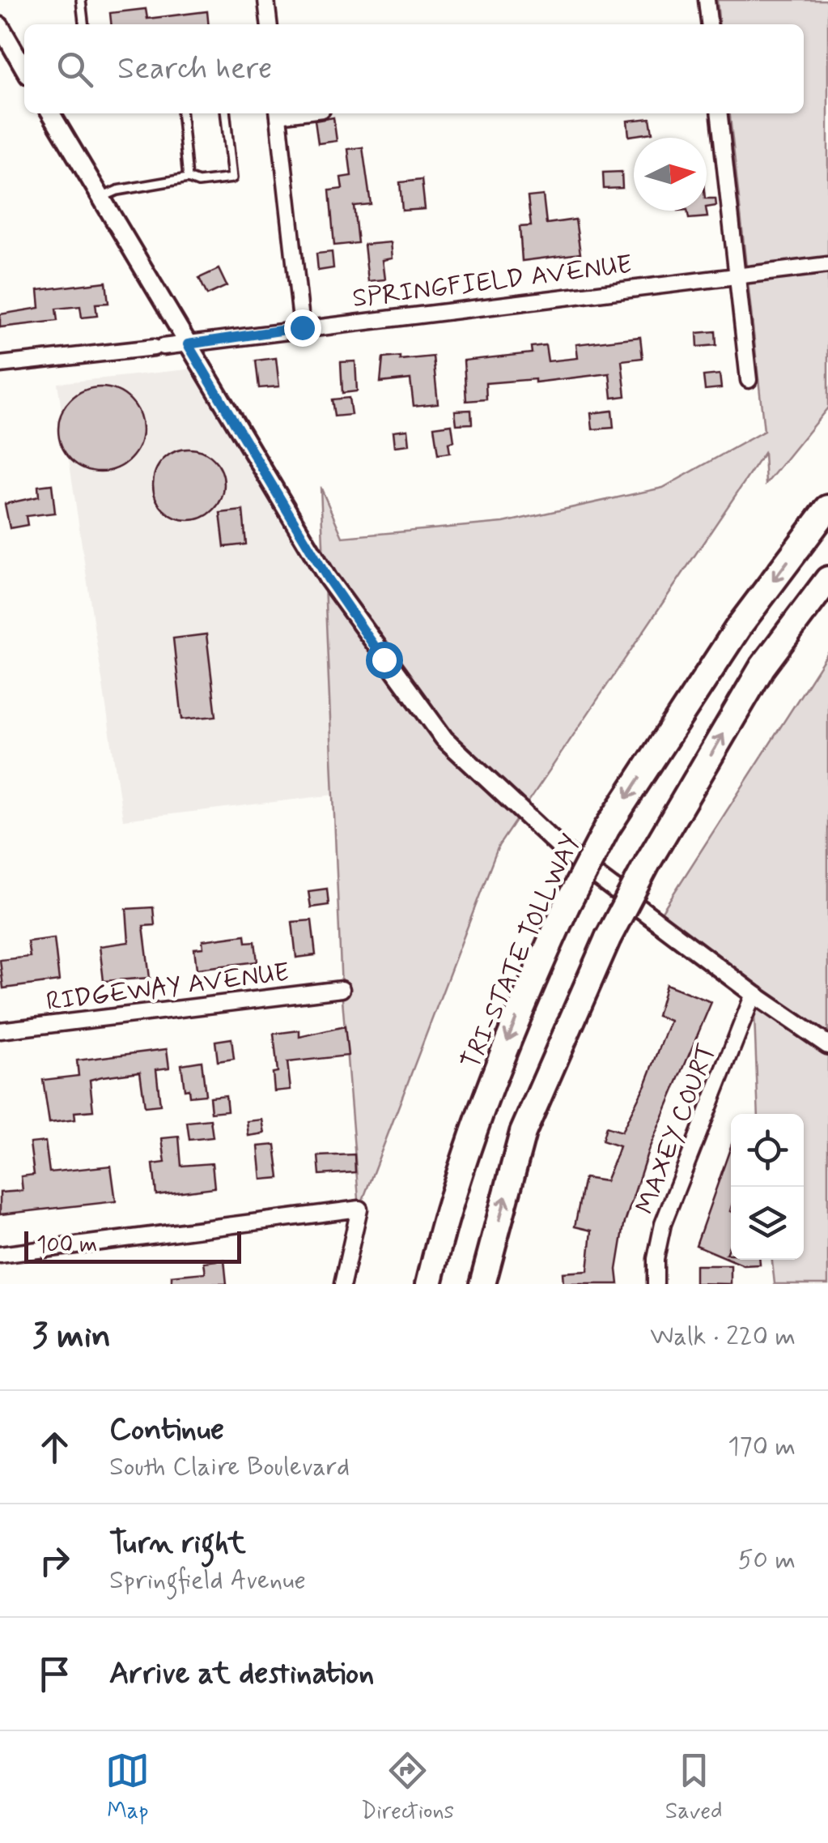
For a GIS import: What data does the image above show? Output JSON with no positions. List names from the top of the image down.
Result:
{
  "streets": {
    "highway": ["TRI-STATE TOLLWAY"],
    "street": ["SPRINGFIELD AVENUE", "RIDGEWAY AVENUE", "MAXEY COURT"]
  },
  "scale_bar": "100 m",
  "north": "right",
  "page": {
    "search": "Search here",
    "scale": "100 m",
    "heading": ["3 min", "Walk · 220 m"],
    "list": [
      ["Continue", "South Claire Boulevard", "170 m"],
      ["Turn right", "Springfield Avenue", "50 m"],
      "Arrive at destination"
    ],
    "nav": ["Map", "Directions", "Saved"]
  }
}
